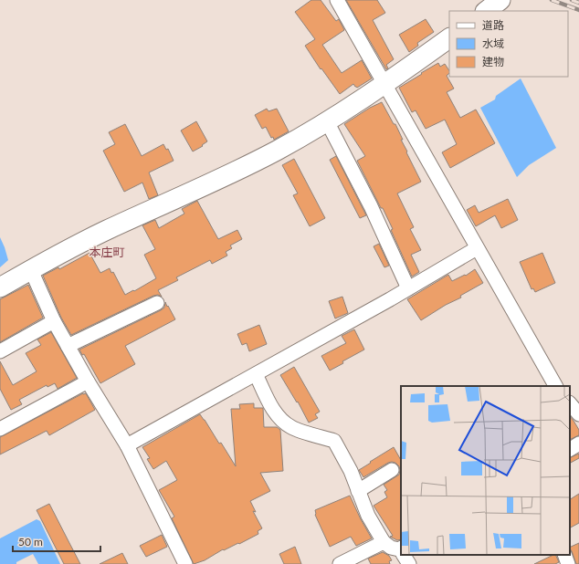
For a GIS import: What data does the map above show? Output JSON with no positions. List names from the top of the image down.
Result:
{
  "districts": ["本庄町"],
  "legend": ["道路", "水域", "建物"],
  "scale_bar": "50 m"
}
